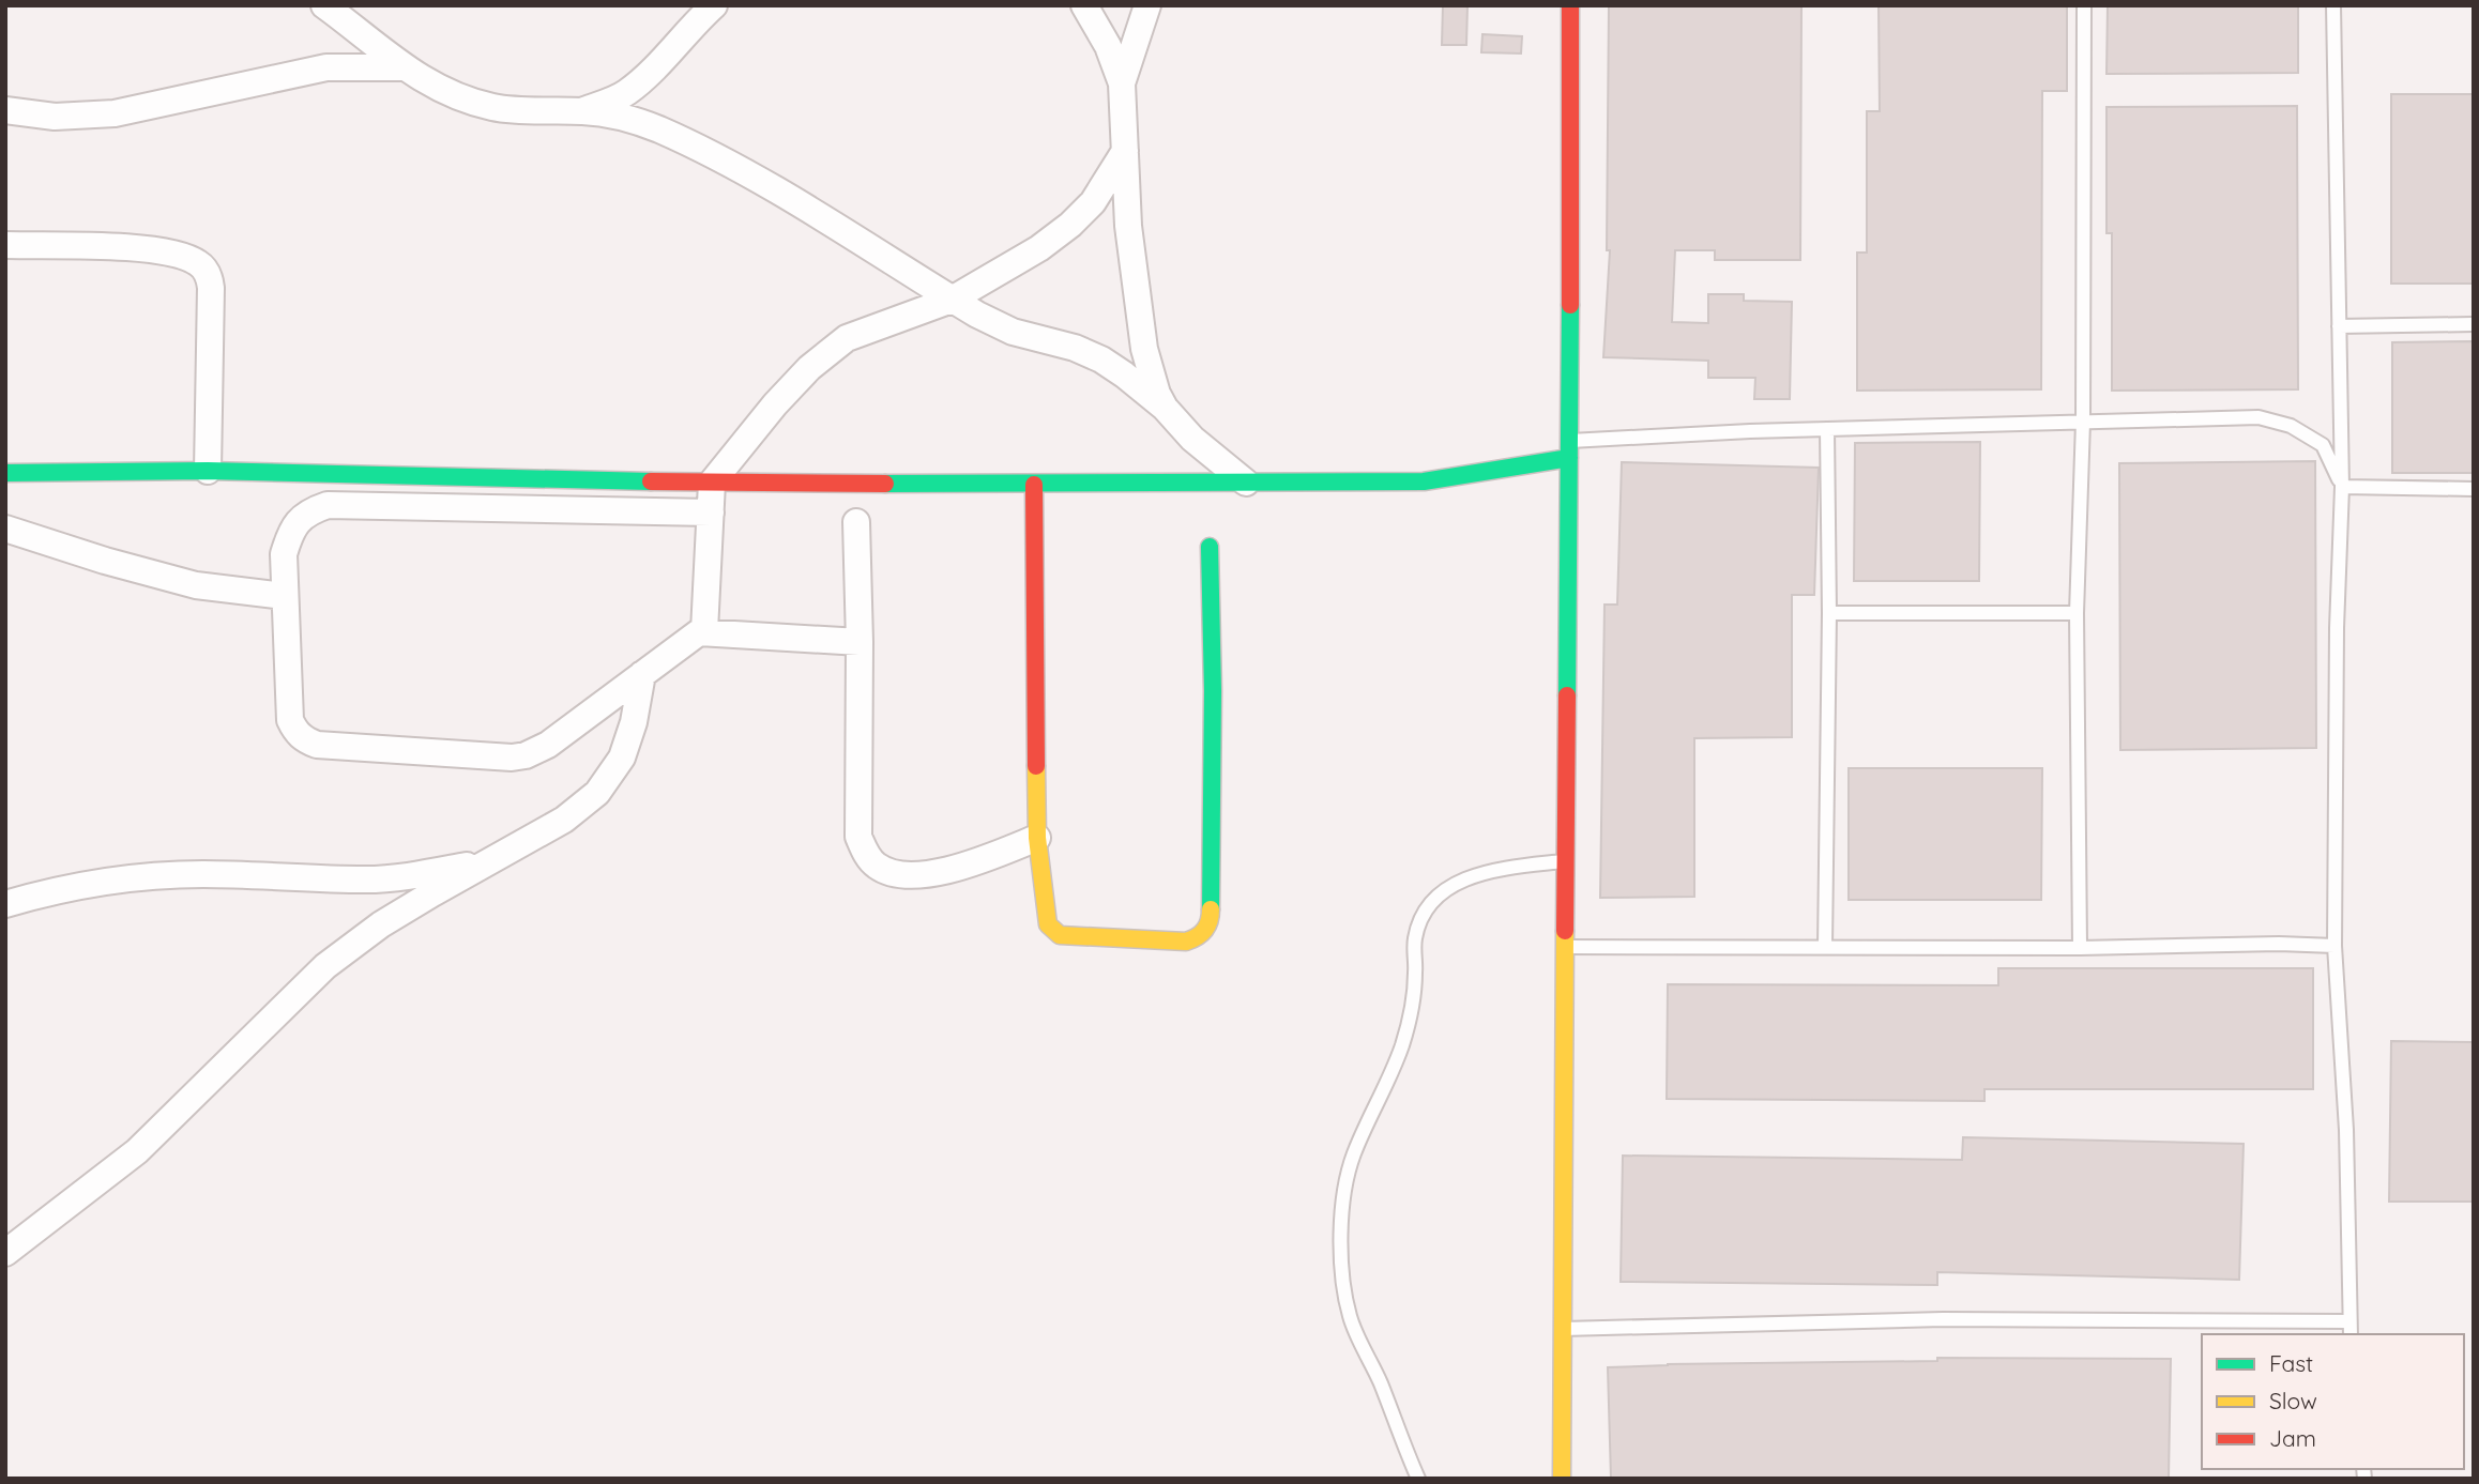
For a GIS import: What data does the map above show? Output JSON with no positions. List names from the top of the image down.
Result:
{
  "legend": ["Fast", "Slow", "Jam"]
}
